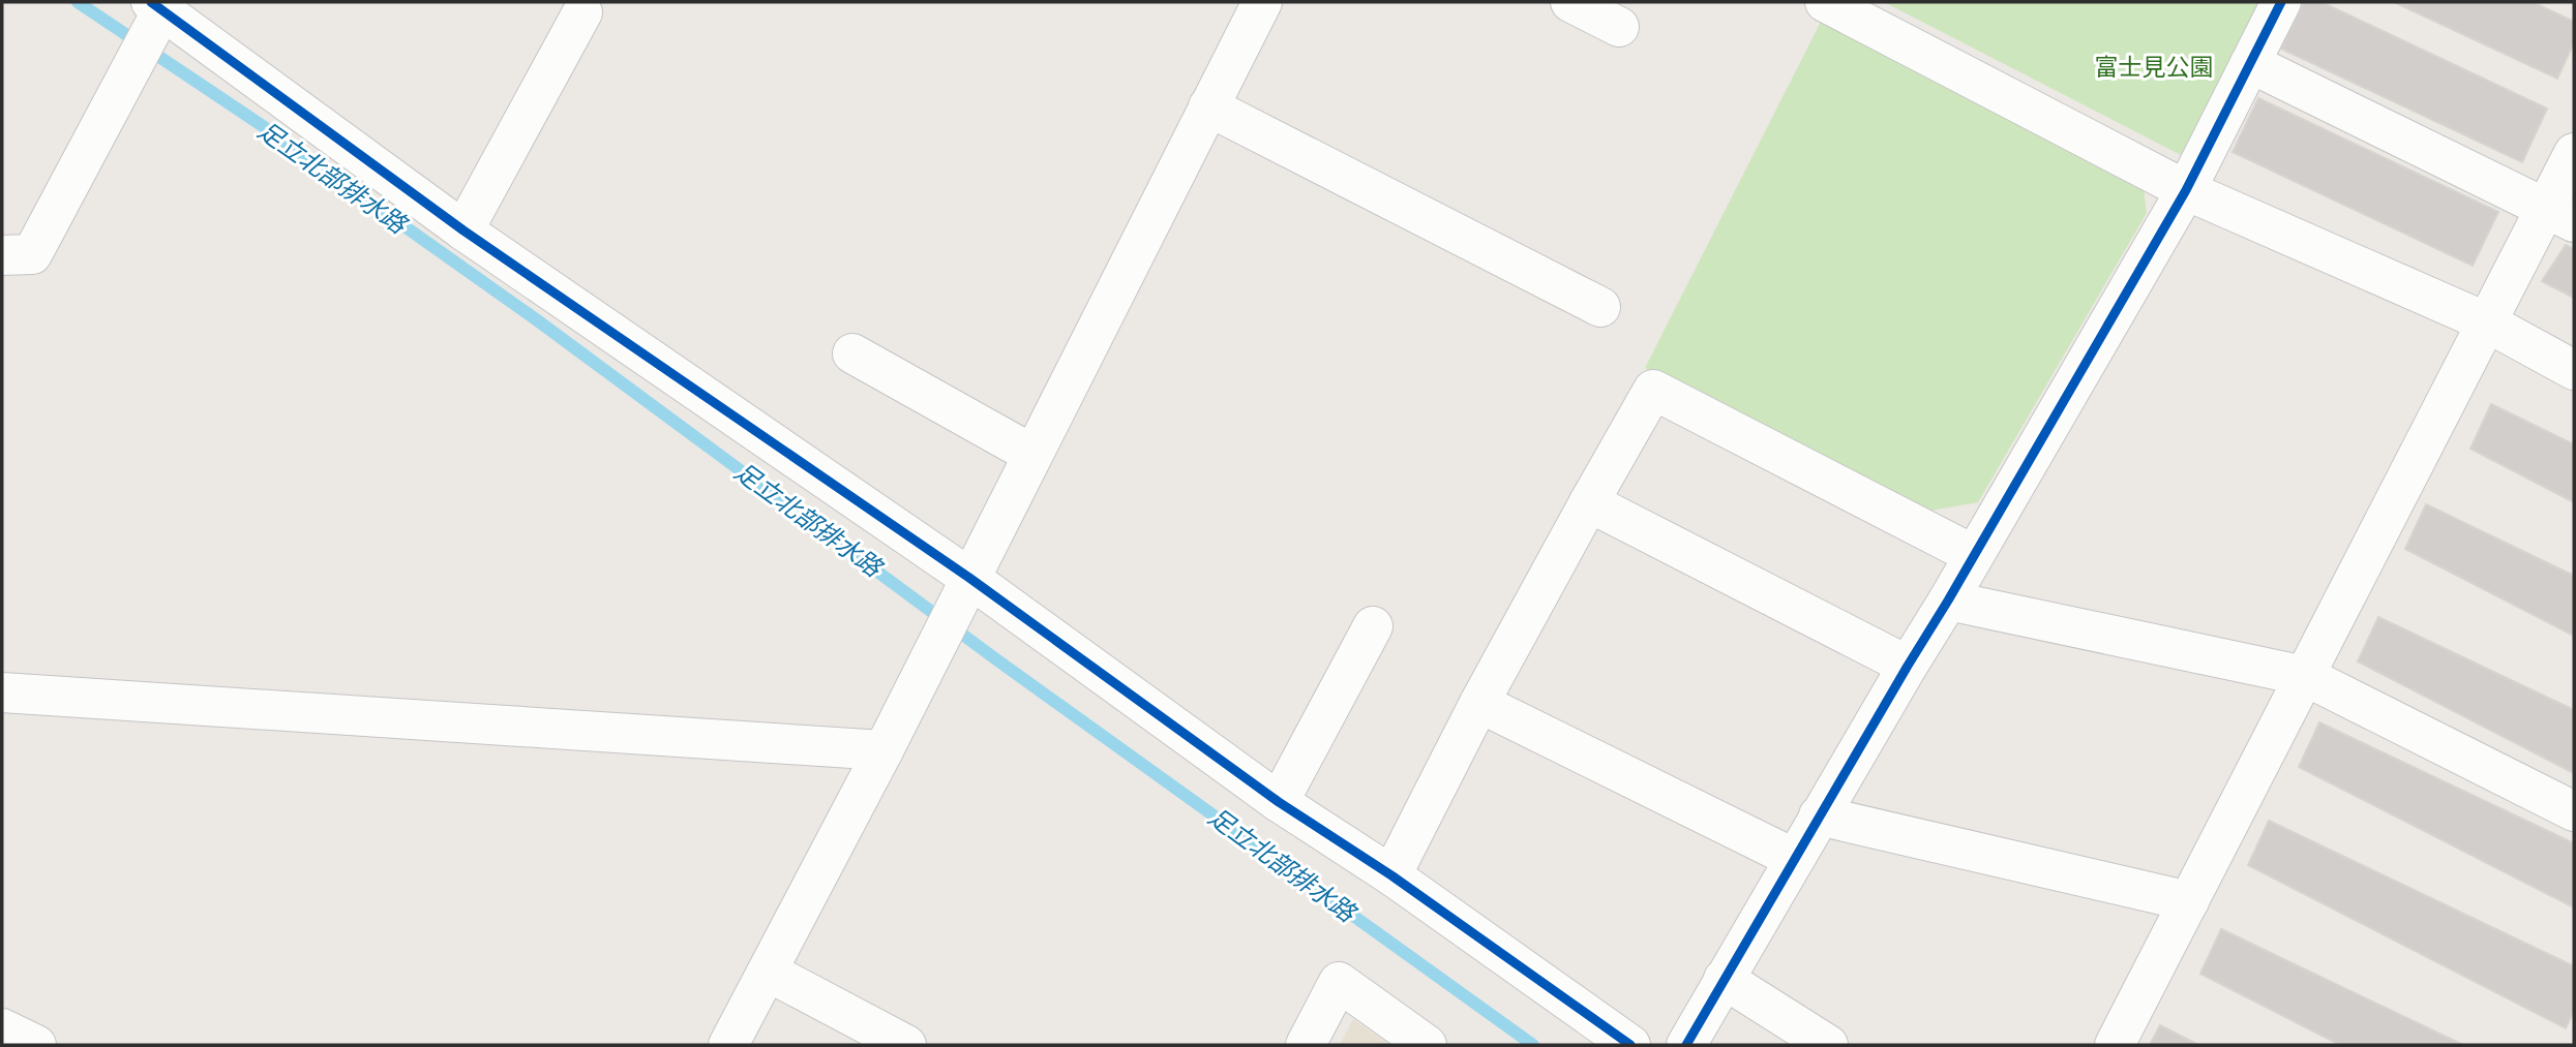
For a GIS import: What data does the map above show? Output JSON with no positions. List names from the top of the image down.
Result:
{
  "water": ["足立北部排水路"],
  "parks": ["富士見公園"]
}
